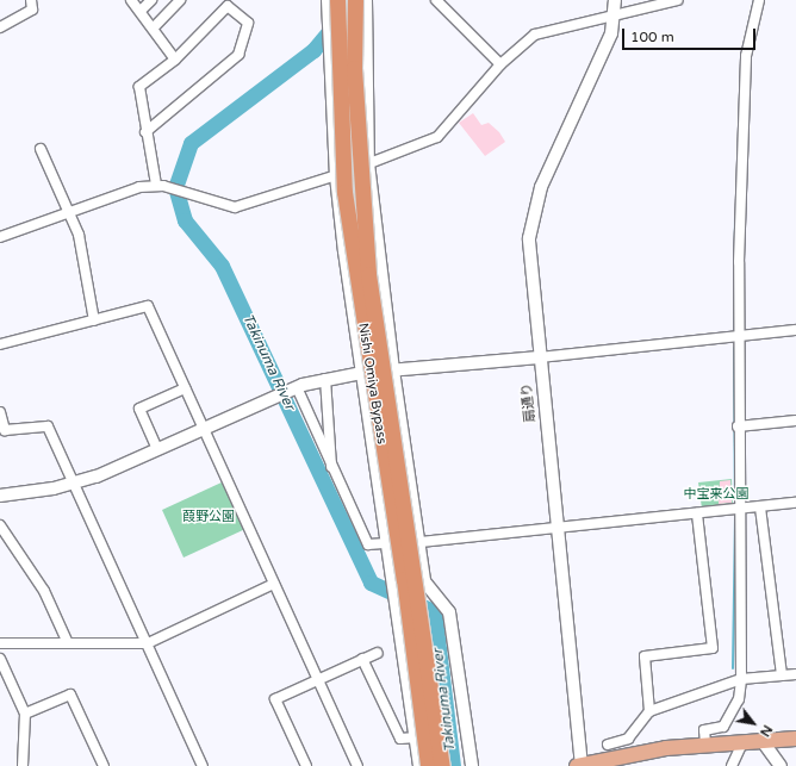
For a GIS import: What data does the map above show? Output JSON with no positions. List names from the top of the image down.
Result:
{
  "streets": {
    "highway": ["Nishi Omiya Bypass"],
    "street": ["扇通り"]
  },
  "water": ["Takinuma River"],
  "parks": ["中宝来公園", "葭野公園"],
  "scale_bar": "100 m",
  "north": "bottom right"
}
